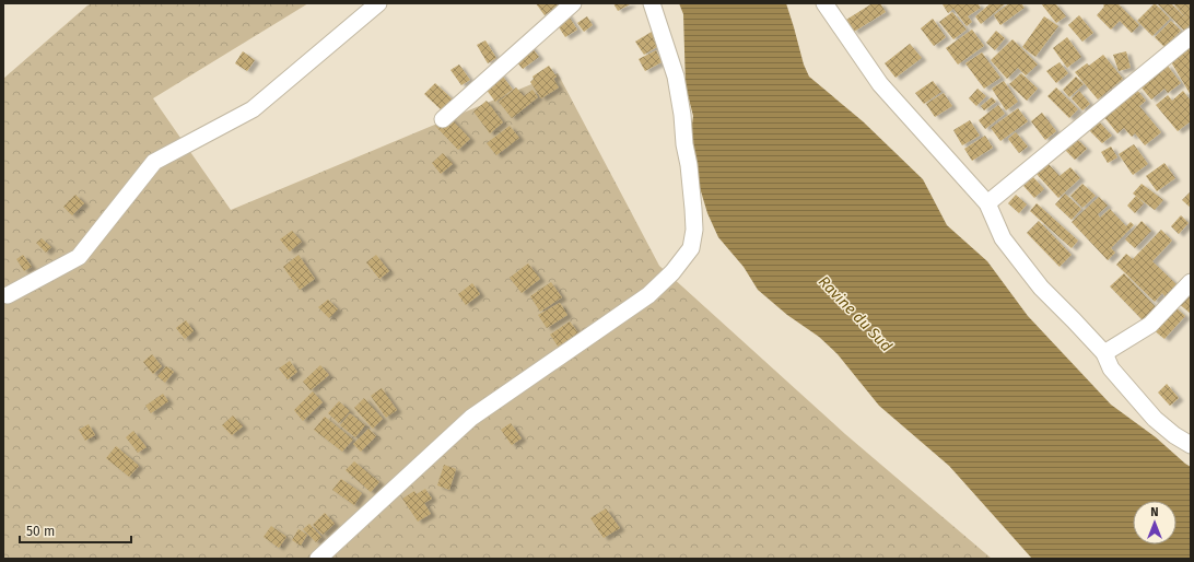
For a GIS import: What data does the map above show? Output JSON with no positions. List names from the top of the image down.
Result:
{
  "water": ["Ravine du Sud"],
  "scale_bar": "50 m",
  "north": "top"
}
